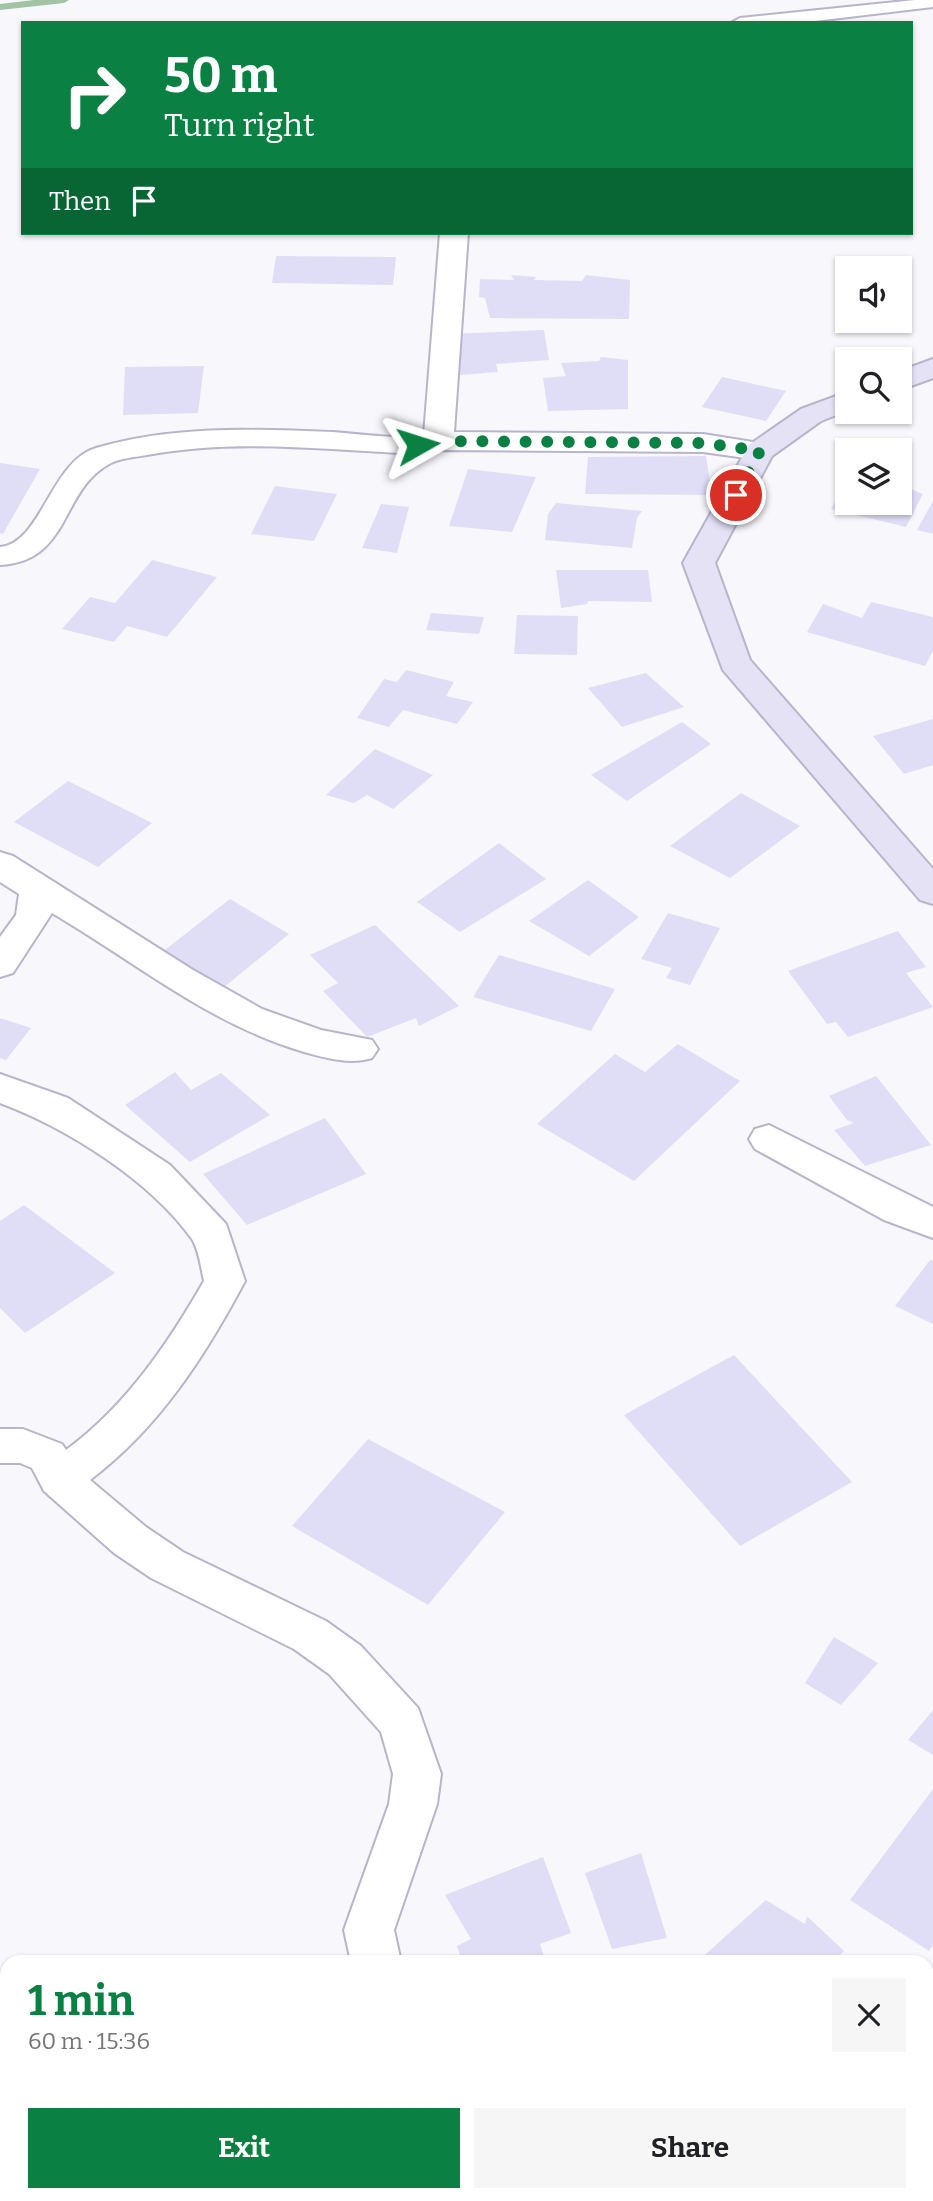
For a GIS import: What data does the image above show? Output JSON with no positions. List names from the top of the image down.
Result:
{
  "page": {
    "turn": ["50 m", "Turn right"],
    "then": "Then",
    "heading": ["1 min", "60 m · 15:36"],
    "buttons": ["Exit", "Share"]
  }
}
